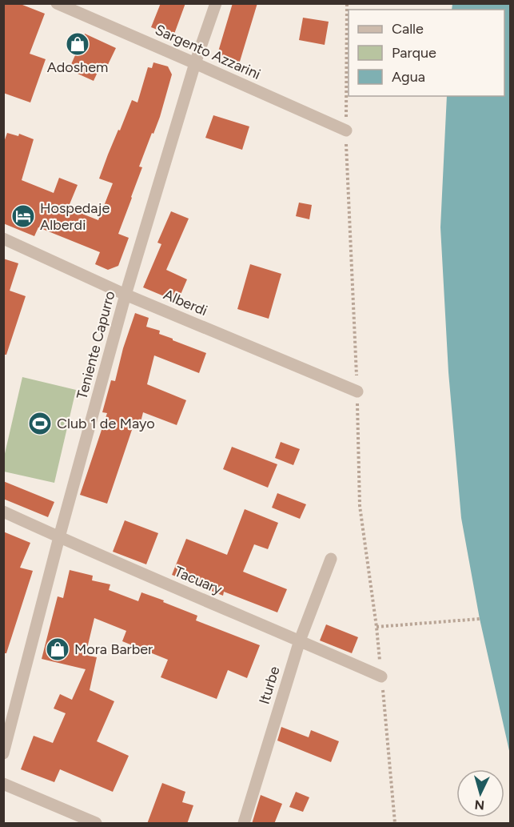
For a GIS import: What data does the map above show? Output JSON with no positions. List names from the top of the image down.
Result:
{
  "streets": {
    "street": [
      "Sargento Azzarini",
      "Alberdi",
      "Teniente Capurro",
      "Tacuary",
      "Iturbe"
    ]
  },
  "crossings": [
    ["Sargento Azzarini", "Teniente Capurro"],
    ["Alberdi", "Teniente Capurro"],
    ["Teniente Capurro", "Tacuary"],
    ["Tacuary", "Iturbe"]
  ],
  "places": {
    "shop": ["Adoshem", "Mora Barber"],
    "hotel": ["Hospedaje Alberdi"],
    "sports": ["Club 1 de Mayo"]
  },
  "legend": ["Calle", "Parque", "Agua"],
  "north": "bottom"
}
